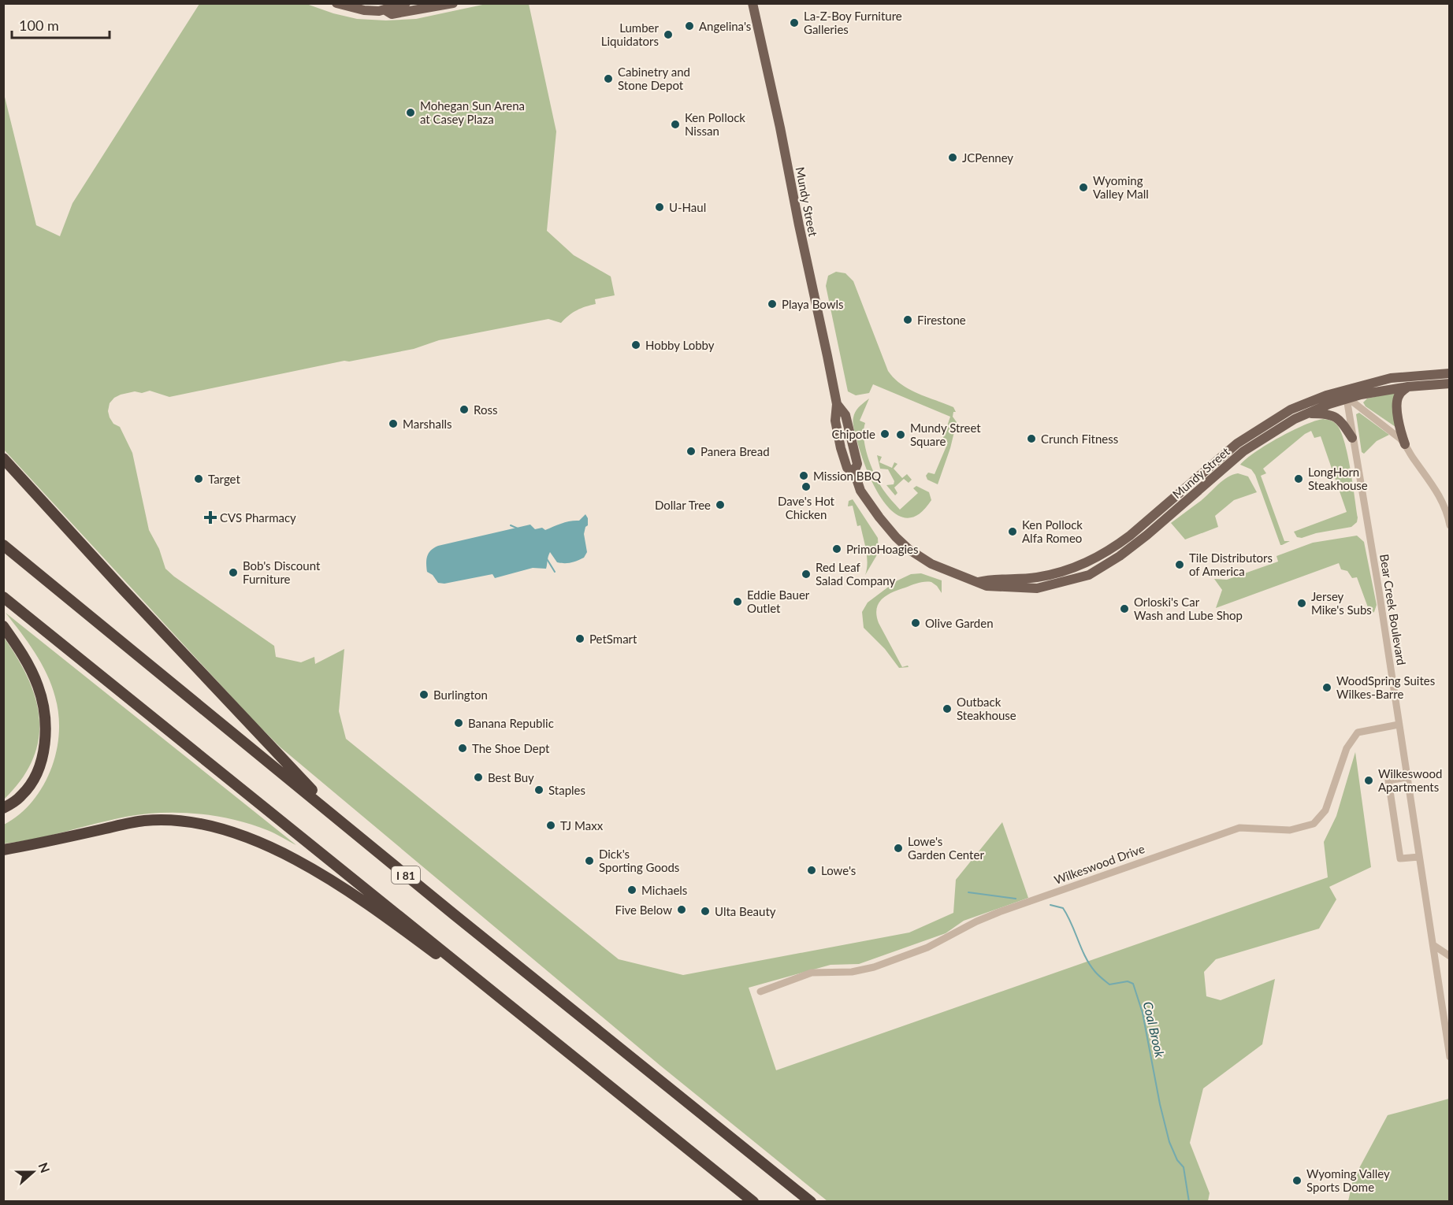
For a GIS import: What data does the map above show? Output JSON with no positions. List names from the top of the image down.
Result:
{
  "streets": {
    "highway": ["I 81"],
    "main road": ["Mundy Street"],
    "street": ["Bear Creek Boulevard", "Wilkeswood Drive"]
  },
  "crossings": [
    ["Mundy Street", "Bear Creek Boulevard"],
    ["Bear Creek Boulevard", "Wilkeswood Drive"]
  ],
  "water": ["Coal Brook"],
  "places": {
    "other": [
      "La-Z-Boy Furniture Galleries",
      "Angelina's",
      "Lumber Liquidators",
      "Cabinetry and Stone Depot",
      "Mohegan Sun Arena at Casey Plaza",
      "Ken Pollock Nissan",
      "JCPenney",
      "Wyoming Valley Mall",
      "U-Haul",
      "Playa Bowls",
      "Firestone",
      "Hobby Lobby",
      "Ross",
      "Marshalls",
      "Chipotle",
      "Mundy Street Square",
      "Crunch Fitness",
      "Panera Bread",
      "Mission BBQ",
      "Target",
      "LongHorn Steakhouse",
      "Dave's Hot Chicken",
      "Dollar Tree",
      "Ken Pollock Alfa Romeo",
      "PrimoHoagies",
      "Tile Distributors of America",
      "Bob's Discount Furniture",
      "Red Leaf Salad Company",
      "Eddie Bauer Outlet",
      "Jersey Mike's Subs",
      "Orloski's Car Wash and Lube Shop",
      "Olive Garden",
      "PetSmart",
      "WoodSpring Suites Wilkes-Barre",
      "Burlington",
      "Outback Steakhouse",
      "Banana Republic",
      "The Shoe Dept",
      "Best Buy",
      "Wilkeswood Apartments",
      "Staples",
      "TJ Maxx",
      "Lowe's Garden Center",
      "Dick's Sporting Goods",
      "Lowe's",
      "Michaels",
      "Five Below",
      "Ulta Beauty",
      "Wyoming Valley Sports Dome"
    ],
    "health": ["CVS Pharmacy"]
  },
  "scale_bar": "100 m",
  "north": "right"
}
